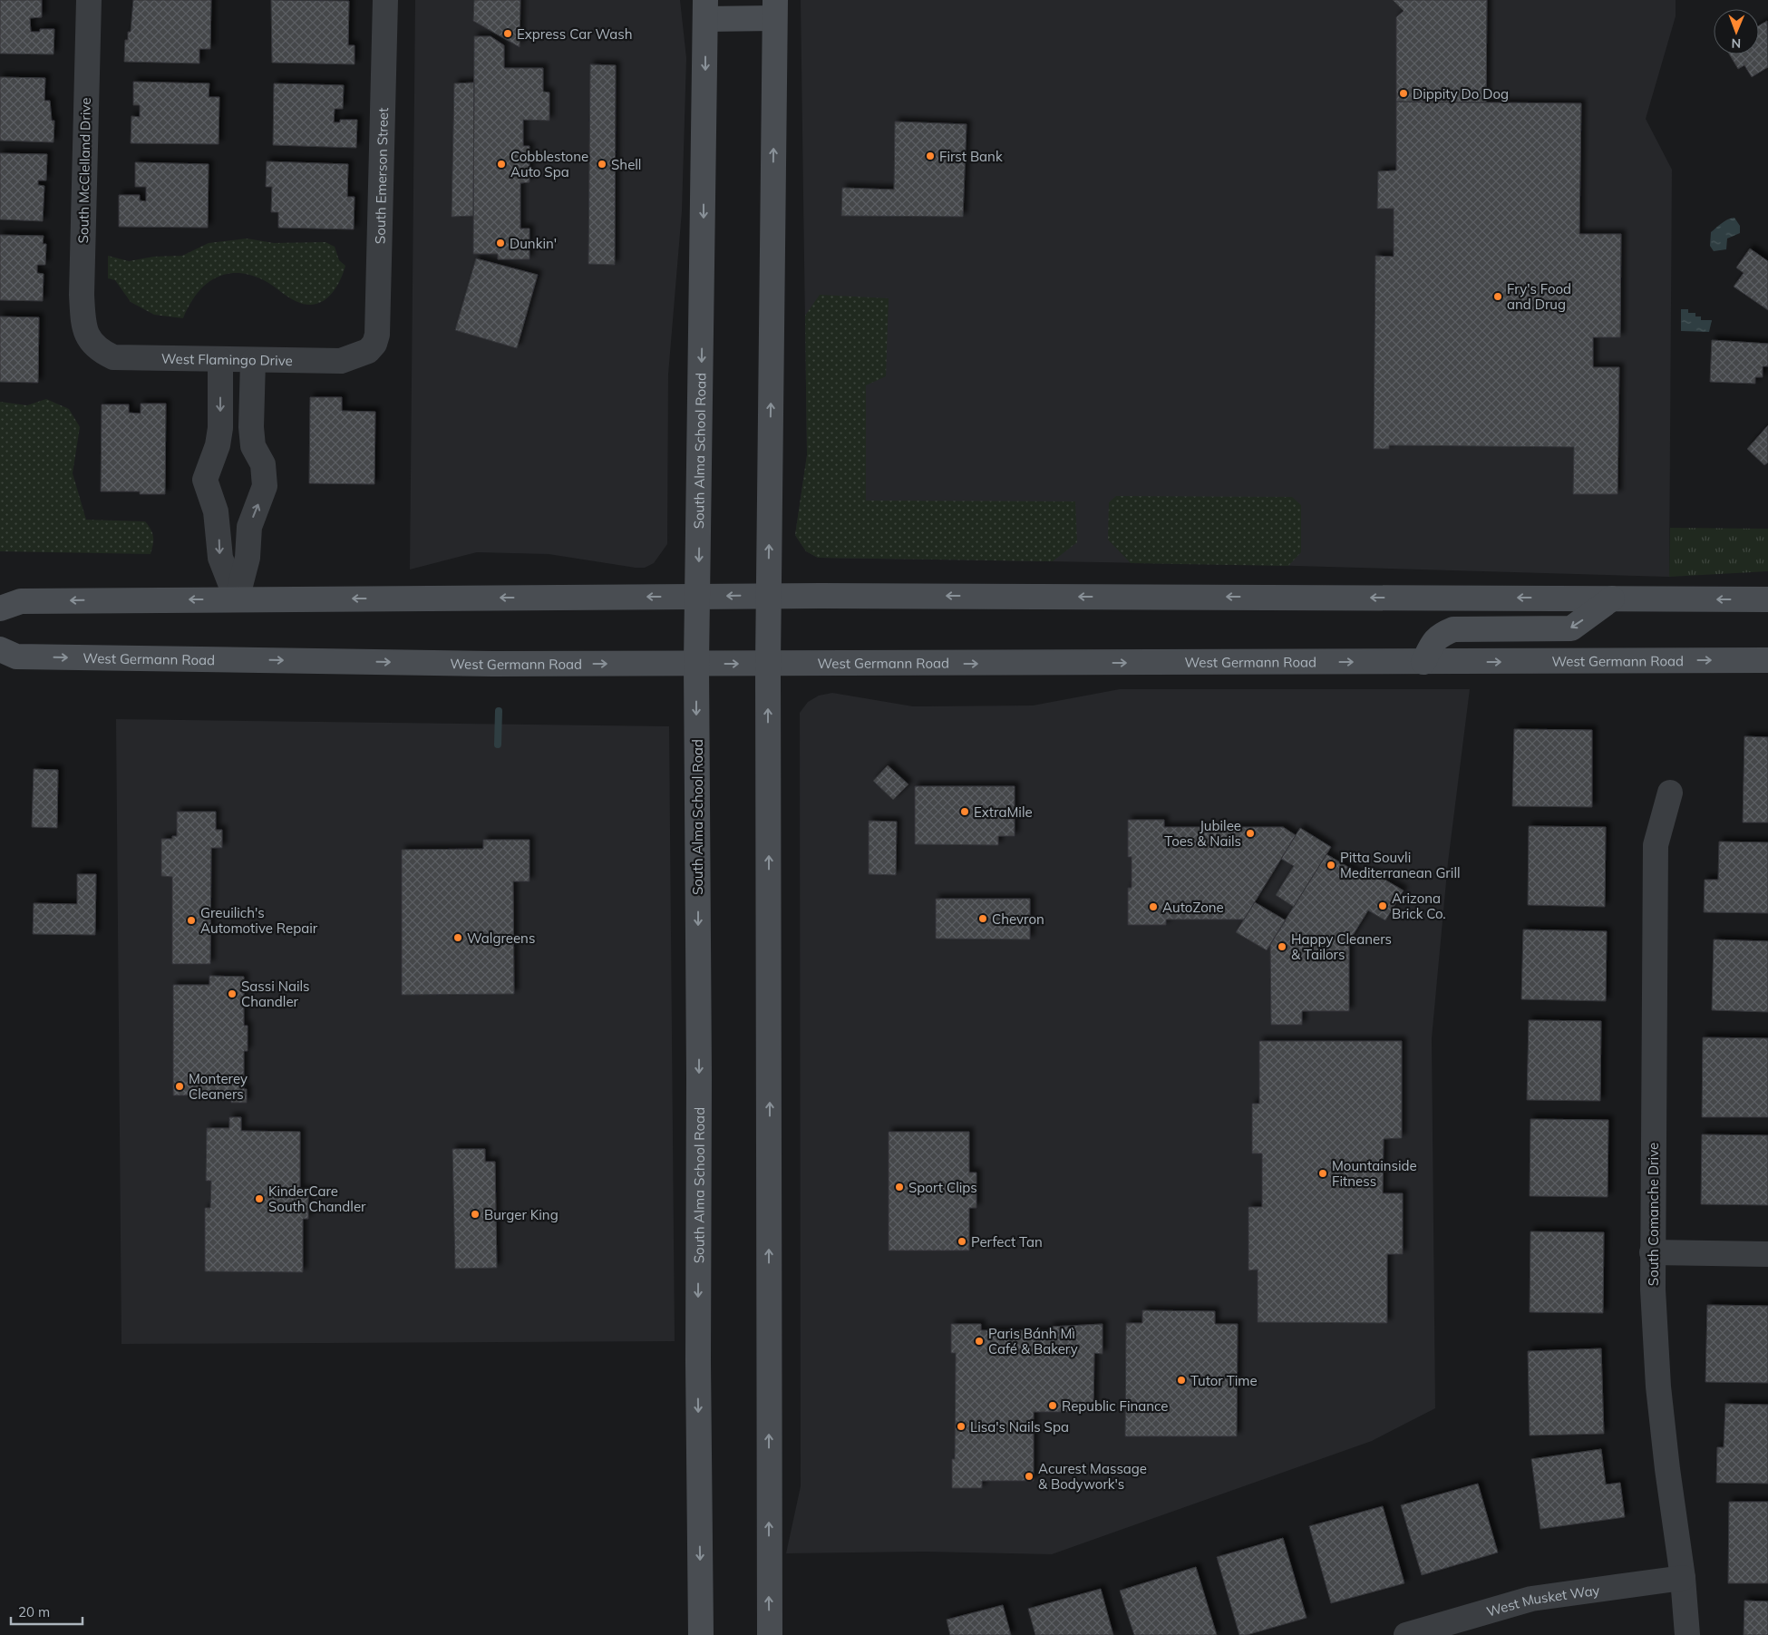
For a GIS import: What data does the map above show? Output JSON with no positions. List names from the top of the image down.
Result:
{
  "streets": {
    "main road": ["South Alma School Road", "West Germann Road"],
    "street": [
      "South McClelland Drive",
      "South Emerson Street",
      "West Flamingo Drive",
      "South Comanche Drive",
      "West Musket Way"
    ]
  },
  "crossings": [
    ["South McClelland Drive", "West Flamingo Drive"],
    ["South Emerson Street", "West Flamingo Drive"],
    ["South Alma School Road", "West Germann Road"],
    ["South Comanche Drive", "West Musket Way"]
  ],
  "places": [
    "Express Car Wash",
    "Dippity Do Dog",
    "First Bank",
    "Cobblestone Auto Spa",
    "Shell",
    "Dunkin'",
    "Fry's Food and Drug",
    "ExtraMile",
    "Jubilee Toes & Nails",
    "Pitta Souvli Mediterranean Grill",
    "Arizona Brick Co.",
    "AutoZone",
    "Chevron",
    "Greuilich's Automotive Repair",
    "Walgreens",
    "Happy Cleaners & Tailors",
    "Sassi Nails Chandler",
    "Monterey Cleaners",
    "Mountainside Fitness",
    "Sport Clips",
    "KinderCare South Chandler",
    "Burger King",
    "Perfect Tan",
    "Paris Bánh Mì Café & Bakery",
    "Tutor Time",
    "Republic Finance",
    "Lisa's Nails Spa",
    "Acurest Massage & Bodywork's"
  ],
  "scale_bar": "20 m",
  "north": "bottom"
}
